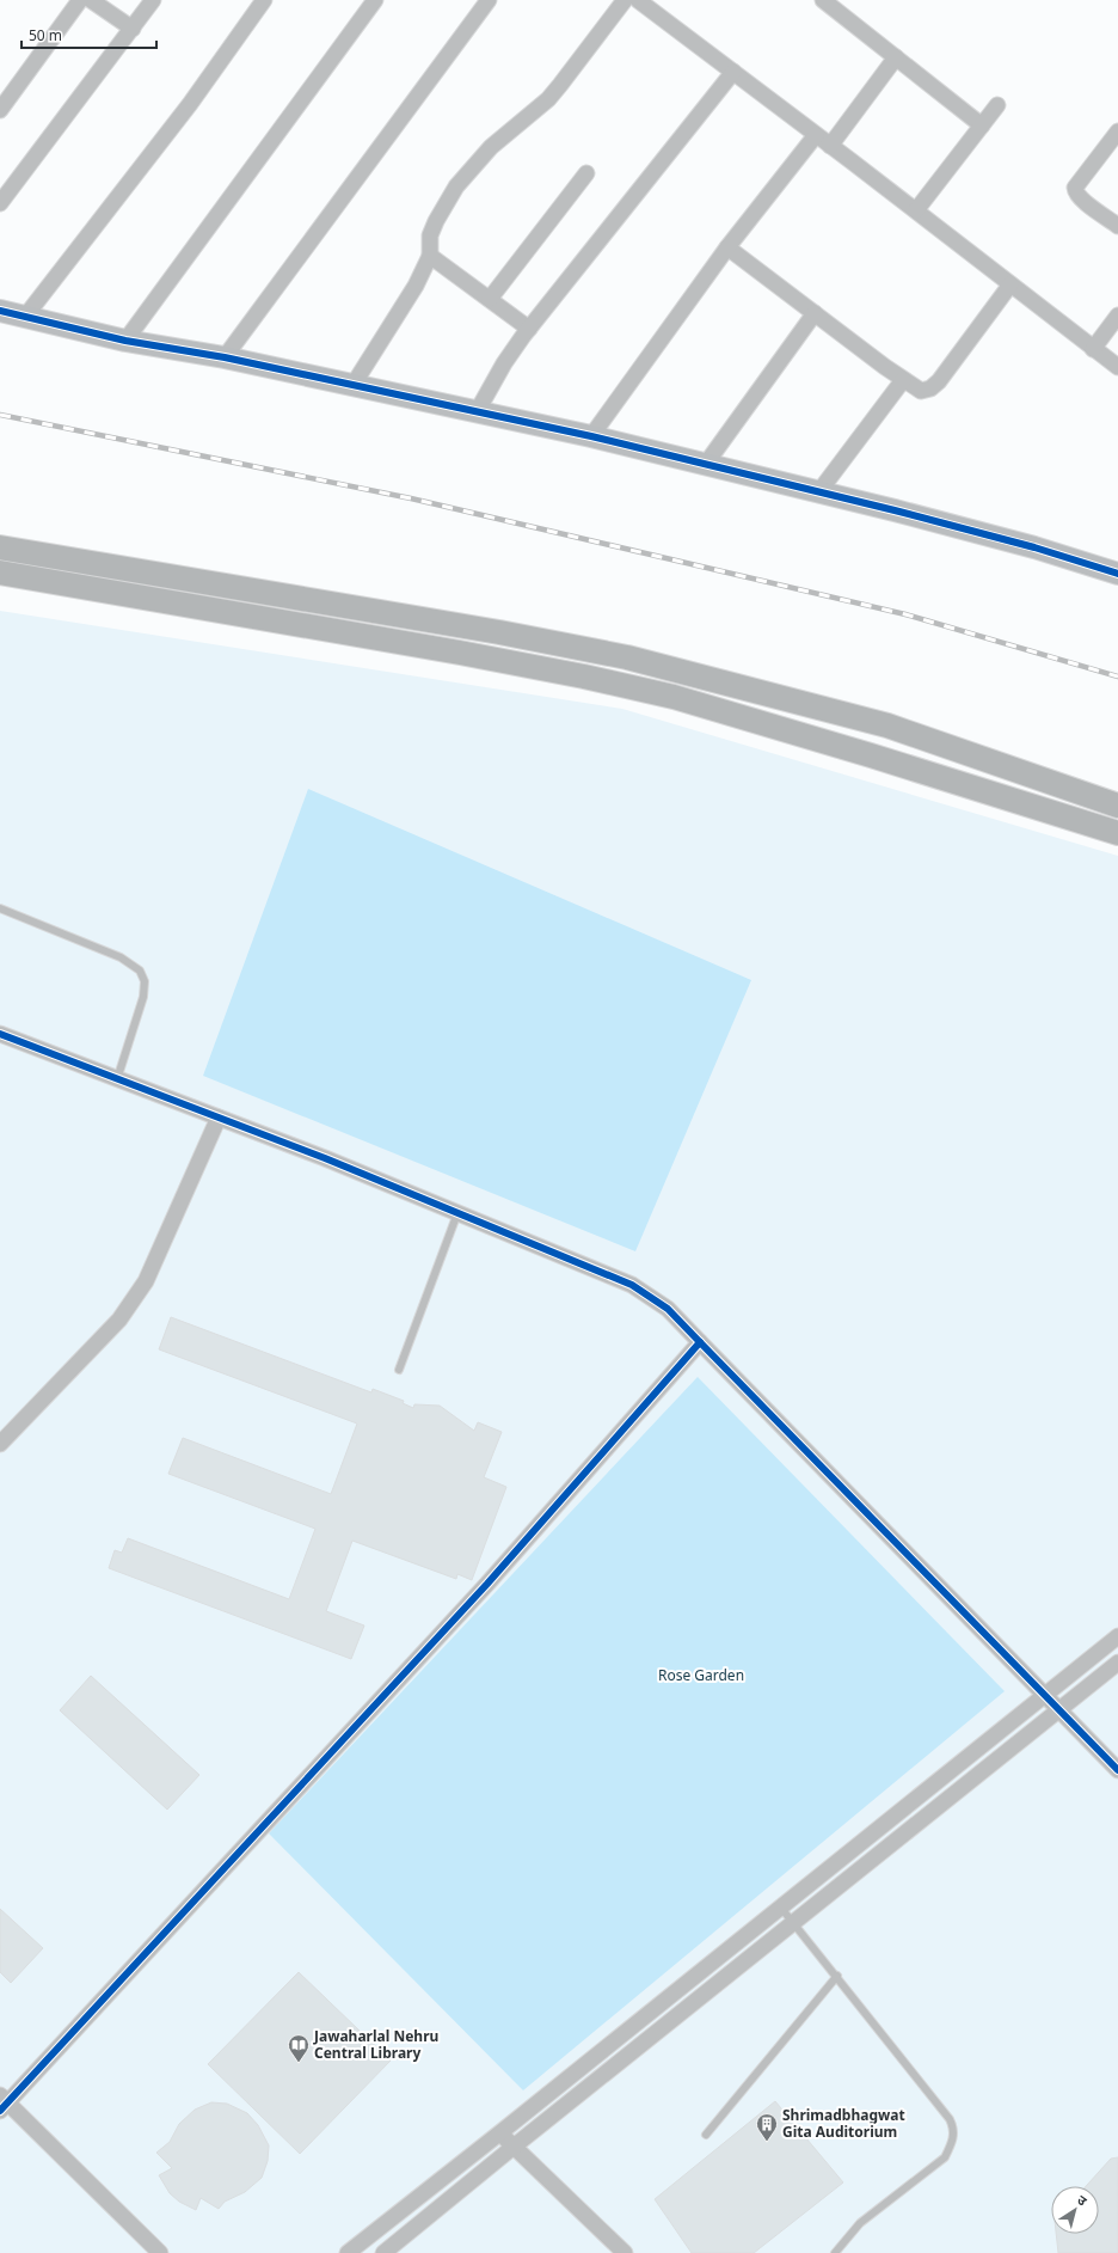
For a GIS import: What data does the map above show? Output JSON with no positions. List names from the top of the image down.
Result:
{
  "parks": ["Rose Garden"],
  "places": {
    "library": ["Jawaharlal Nehru Central Library"],
    "building": ["Shrimadbhagwat Gita Auditorium"]
  },
  "scale_bar": "50 m",
  "north": "top right"
}
